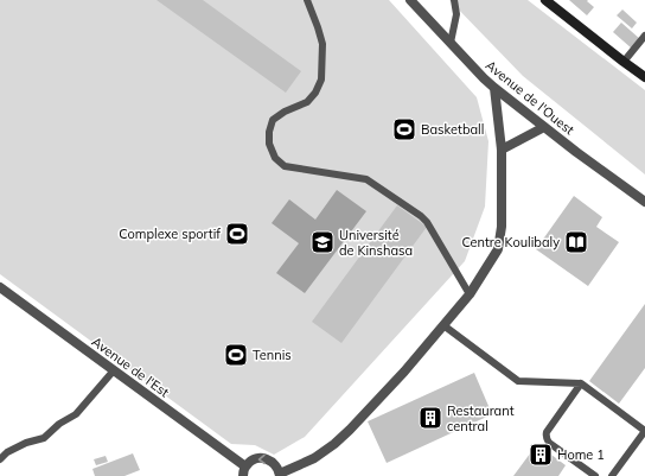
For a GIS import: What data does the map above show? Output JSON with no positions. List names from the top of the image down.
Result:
{
  "streets": {
    "street": ["Avenue de l'Ouest", "Avenue de l'Est"]
  },
  "places": {
    "sports": ["Basketball", "Complexe sportif", "Tennis"],
    "school or university": ["Université de Kinshasa"],
    "library": ["Centre Koulibaly"],
    "building": ["Restaurant central", "Home 1"]
  }
}
